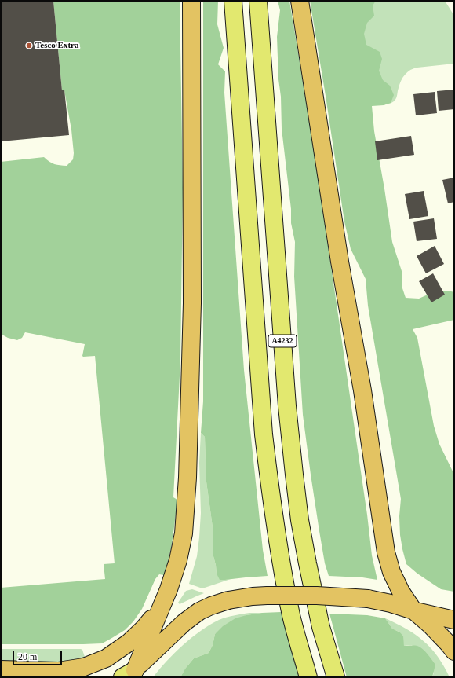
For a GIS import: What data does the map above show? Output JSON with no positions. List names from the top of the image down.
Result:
{
  "streets": {
    "main road": ["A4232"]
  },
  "places": ["Tesco Extra"],
  "scale_bar": "20 m"
}
